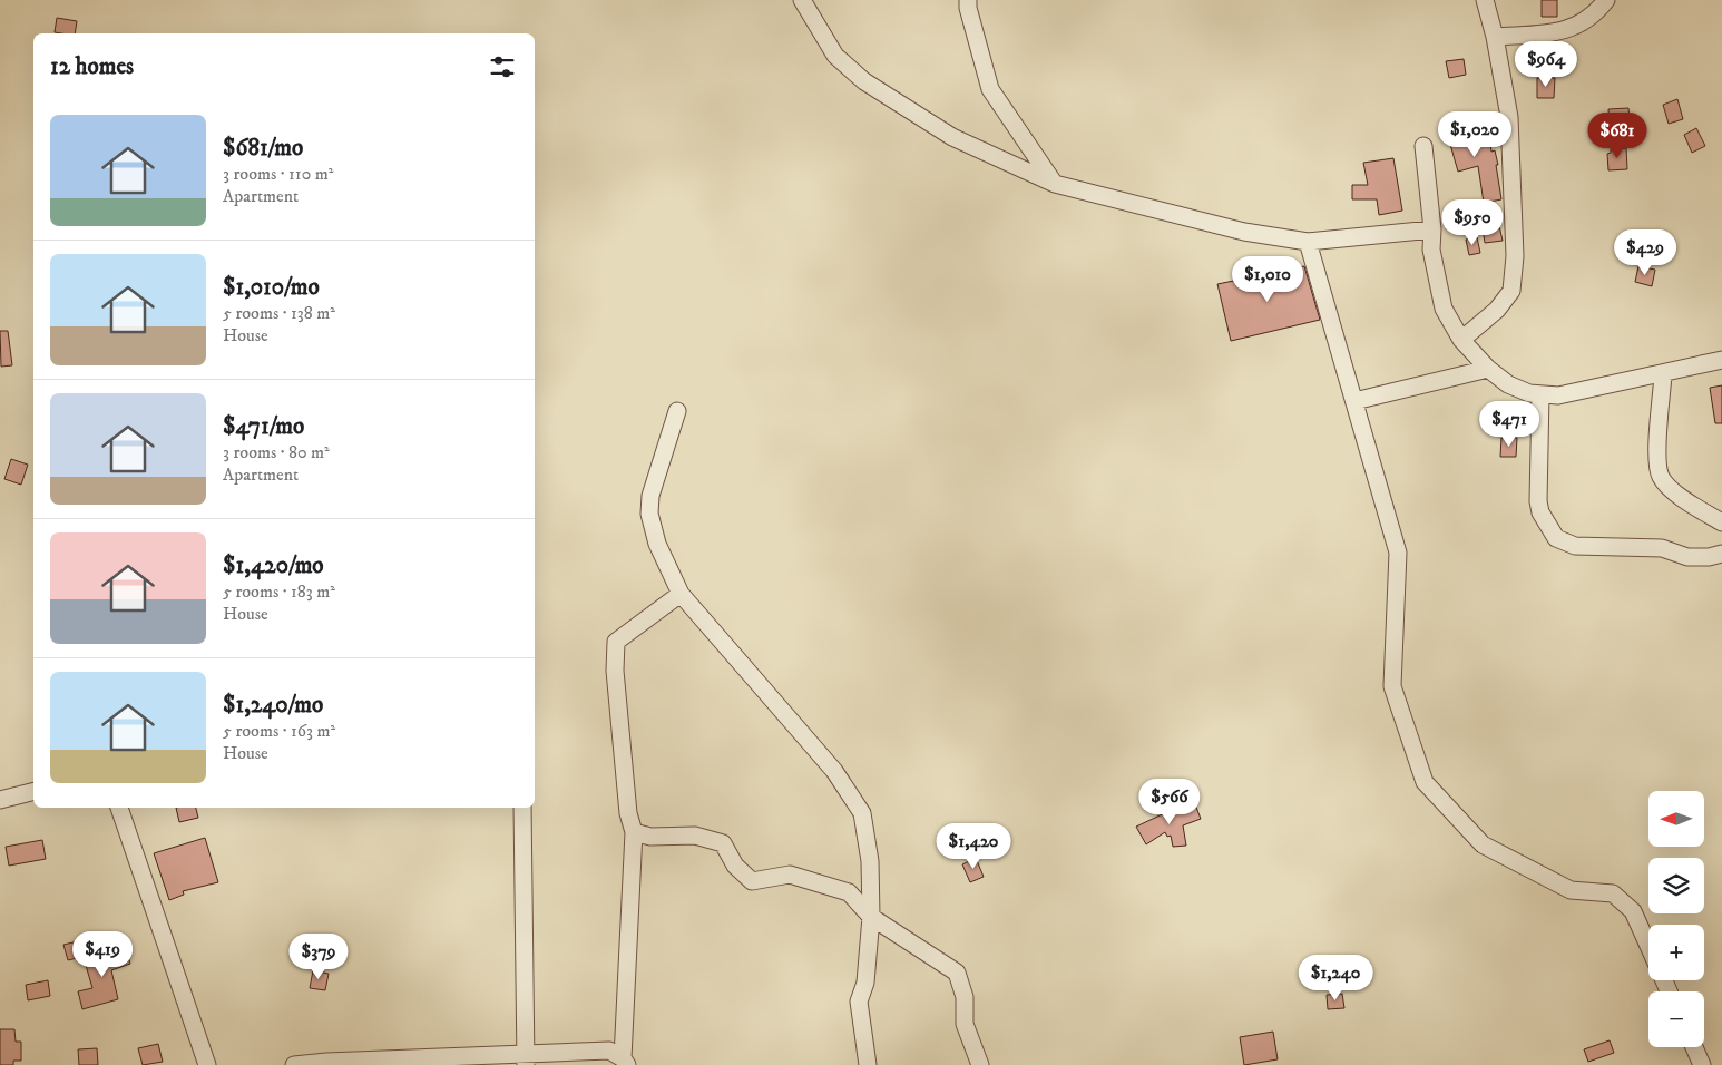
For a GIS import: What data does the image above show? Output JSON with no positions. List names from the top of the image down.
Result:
{
  "north": "left",
  "page": {
    "heading": "12 homes",
    "price": [
      "$964",
      "$1,020",
      "$681",
      "$950",
      "$429",
      "$1,010",
      "$471",
      "$566",
      "$1,420",
      "$419",
      "$379",
      "$1,240"
    ],
    "list": [
      {
        "name": "$681/mo",
        "note": "3 rooms · 110 m² · Apartment"
      },
      {
        "name": "$1,010/mo",
        "note": "5 rooms · 138 m² · House"
      },
      {
        "name": "$471/mo",
        "note": "3 rooms · 80 m² · Apartment"
      },
      {
        "name": "$1,420/mo",
        "note": "5 rooms · 183 m² · House"
      },
      {
        "name": "$1,240/mo",
        "note": "5 rooms · 163 m² · House"
      }
    ],
    "map_buttons": ["+", "−"]
  }
}
